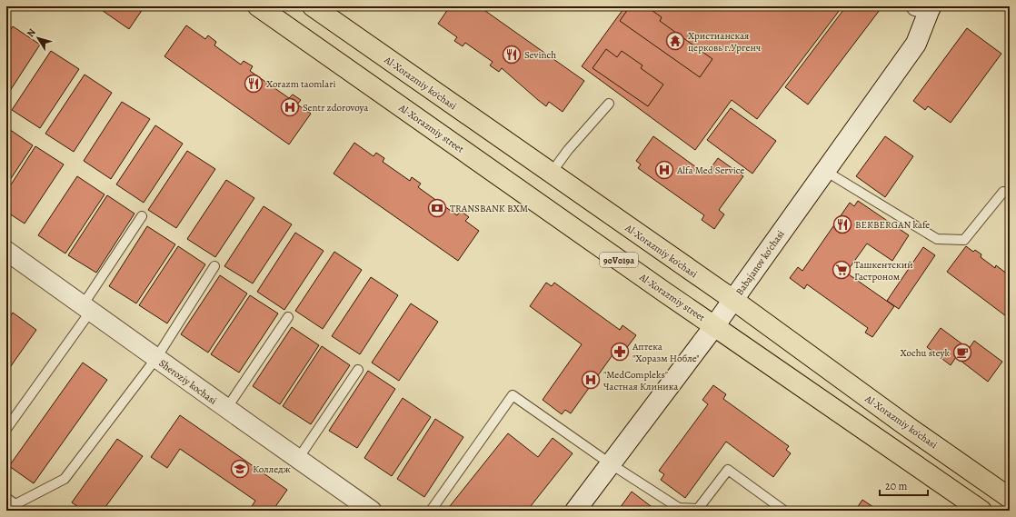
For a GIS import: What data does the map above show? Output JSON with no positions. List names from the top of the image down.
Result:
{
  "streets": {
    "main road": ["Al-Xorazmiy ko’chasi", "Al-Xorazmiy street", "90V019a"],
    "street": ["Babajanov ko'chasi", "Sheroziy kochasi"]
  },
  "crossings": [
    ["Al-Xorazmiy ko’chasi", "Babajanov ko'chasi"],
    ["Al-Xorazmiy street", "Babajanov ko'chasi"]
  ],
  "places": {
    "temple": ["Христианская церковь г.Ургенч"],
    "restaurant": ["Sevinch", "Xorazm taomlari", "BEKBERGAN kafe"],
    "hospital": ["Sentr zdorovoya", "Alfa Med Service", "\"MedCompleks\" Частная Клиника"],
    "bank": ["TRANSBANK BXM"],
    "supermarket": ["Ташкентский Гастроном"],
    "pharmacy": ["Аптека \"Хоразм Нобле\""],
    "cafe": ["Xochu steyk"],
    "school or university": ["Колледж"]
  },
  "scale_bar": "20 m",
  "north": "top left"
}
